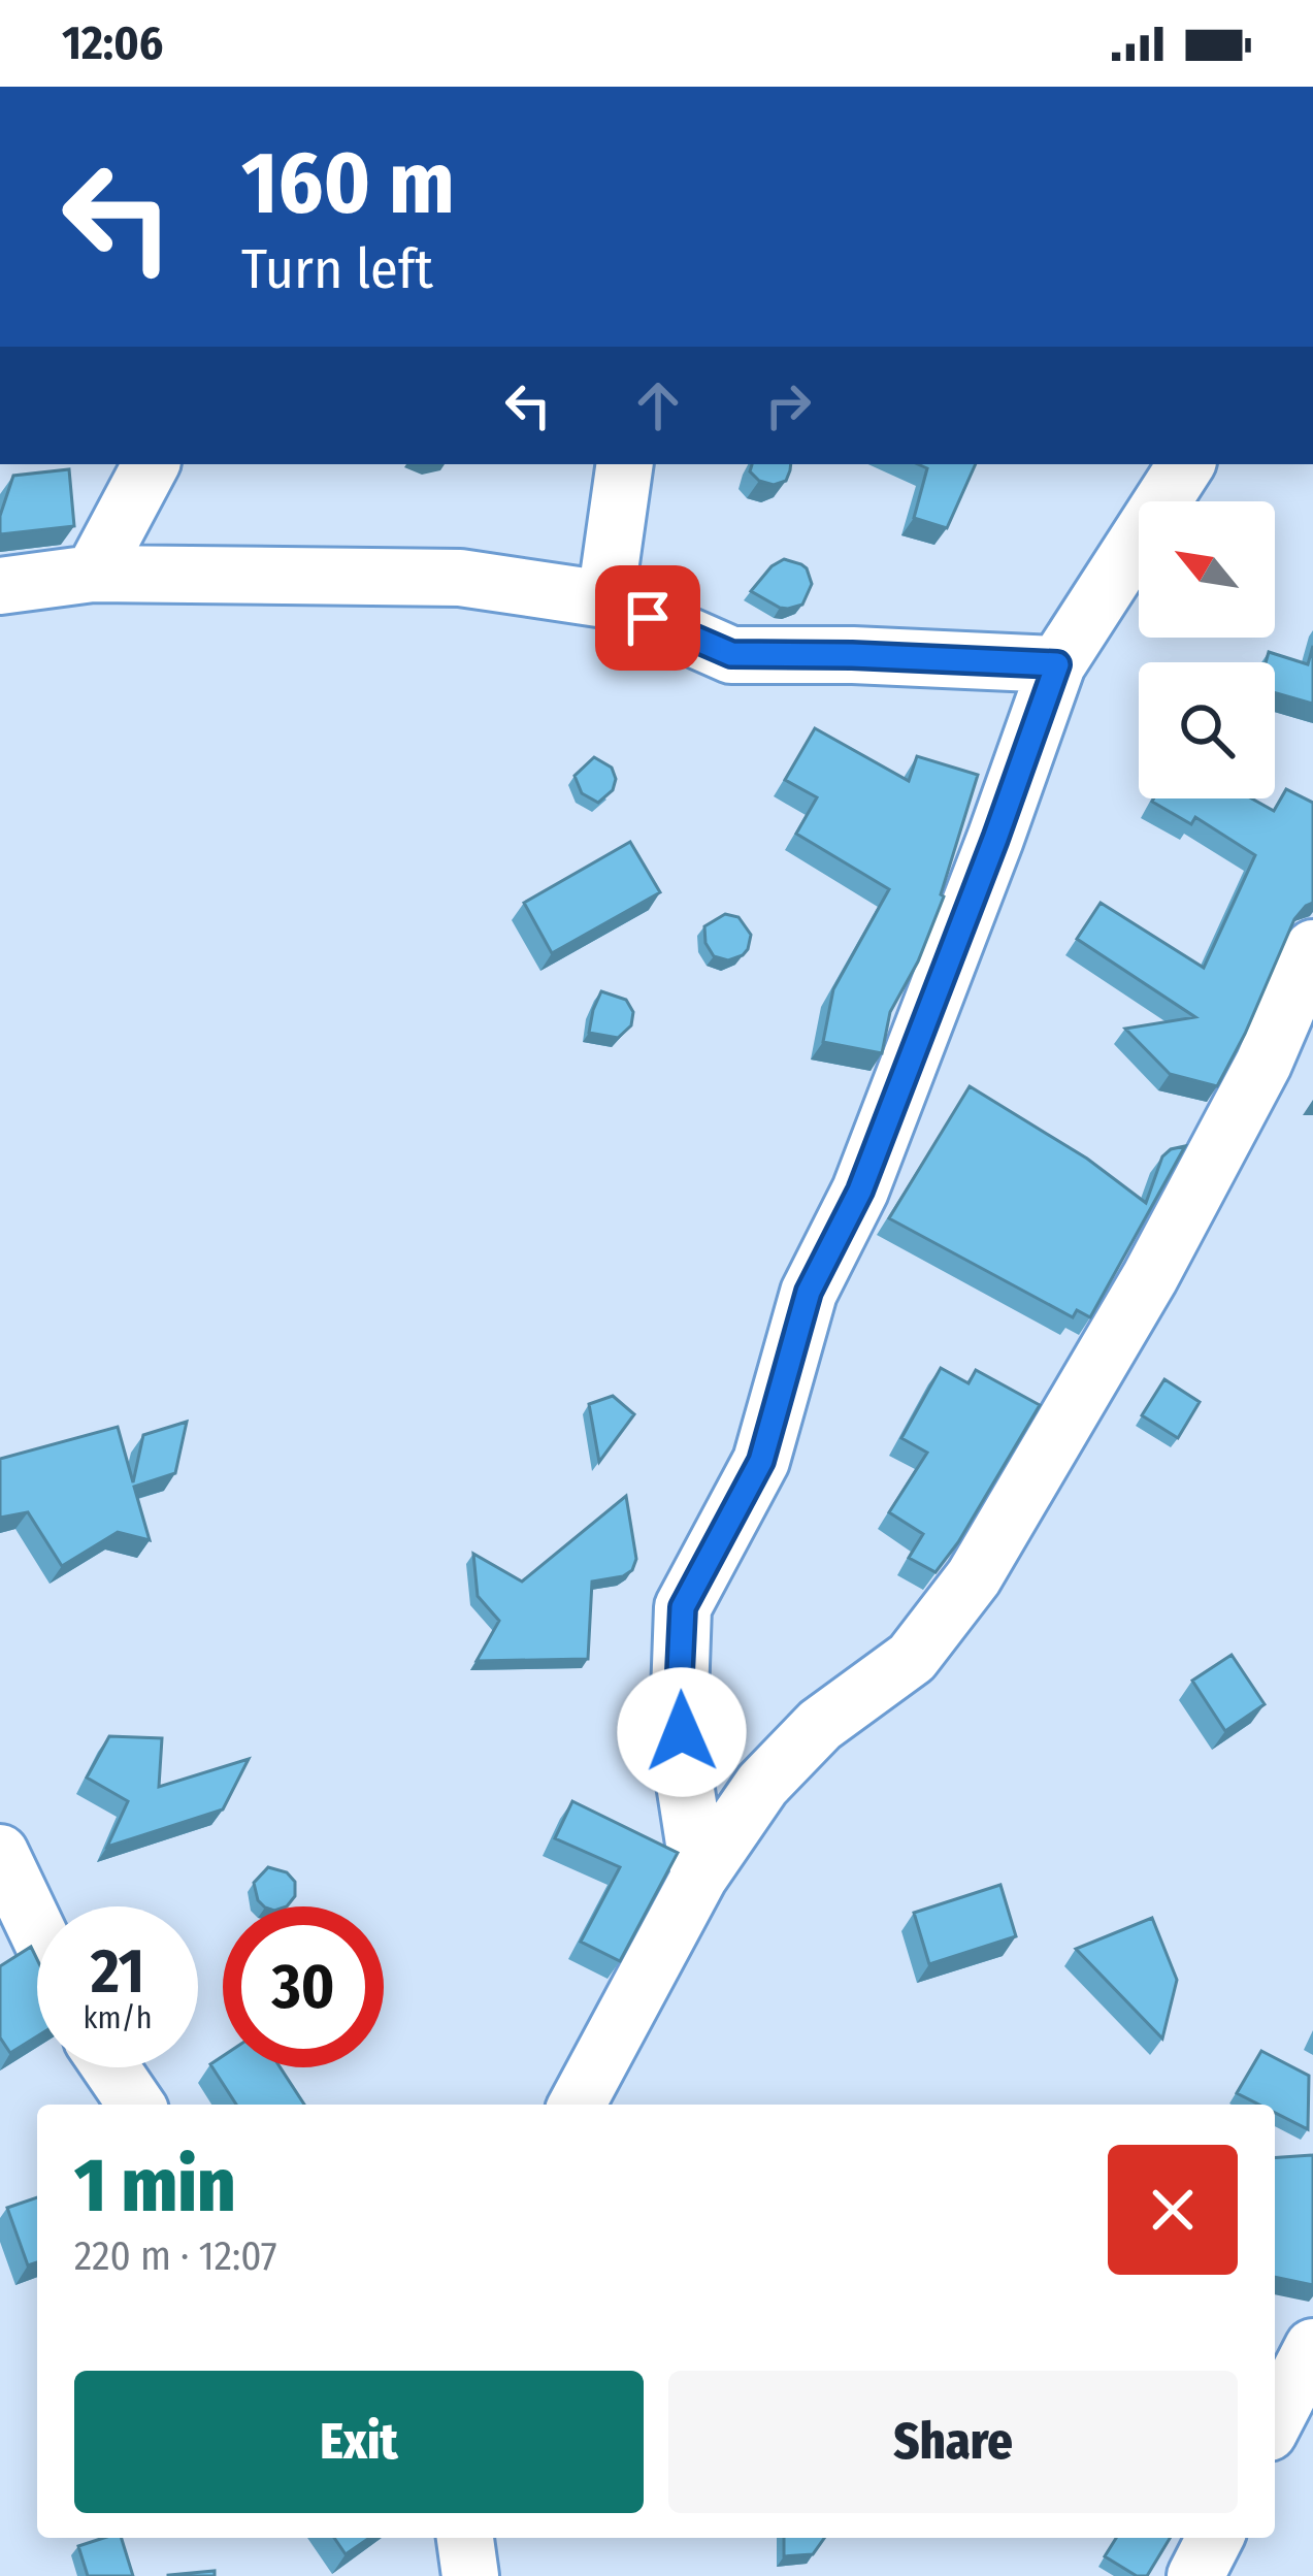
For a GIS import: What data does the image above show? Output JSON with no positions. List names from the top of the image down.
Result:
{
  "north": "top left",
  "page": {
    "status": "12:06",
    "turn": ["160 m", "Turn left"],
    "speed": "21 km/h",
    "limit": "30",
    "heading": ["1 min", "220 m · 12:07"],
    "buttons": ["Exit", "Share"]
  }
}
